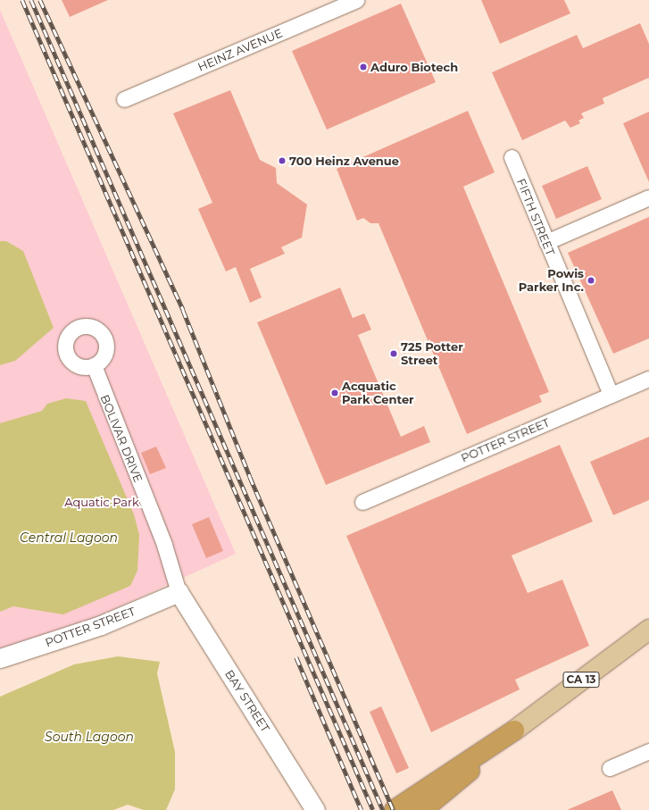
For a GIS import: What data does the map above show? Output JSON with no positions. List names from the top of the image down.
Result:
{
  "streets": {
    "highway": ["CA 13"],
    "street": [
      "HEINZ AVENUE",
      "FIFTH STREET",
      "BOLIVAR DRIVE",
      "POTTER STREET",
      "BAY STREET"
    ]
  },
  "crossings": [
    ["FIFTH STREET", "POTTER STREET"],
    ["BOLIVAR DRIVE", "POTTER STREET"],
    ["BOLIVAR DRIVE", "BAY STREET"],
    ["POTTER STREET", "BAY STREET"]
  ],
  "water": ["Central Lagoon", "South Lagoon"],
  "parks": ["Aquatic Park"],
  "places": [
    "Aduro Biotech",
    "700 Heinz Avenue",
    "Powis Parker Inc.",
    "725 Potter Street",
    "Acquatic Park Center"
  ]
}
